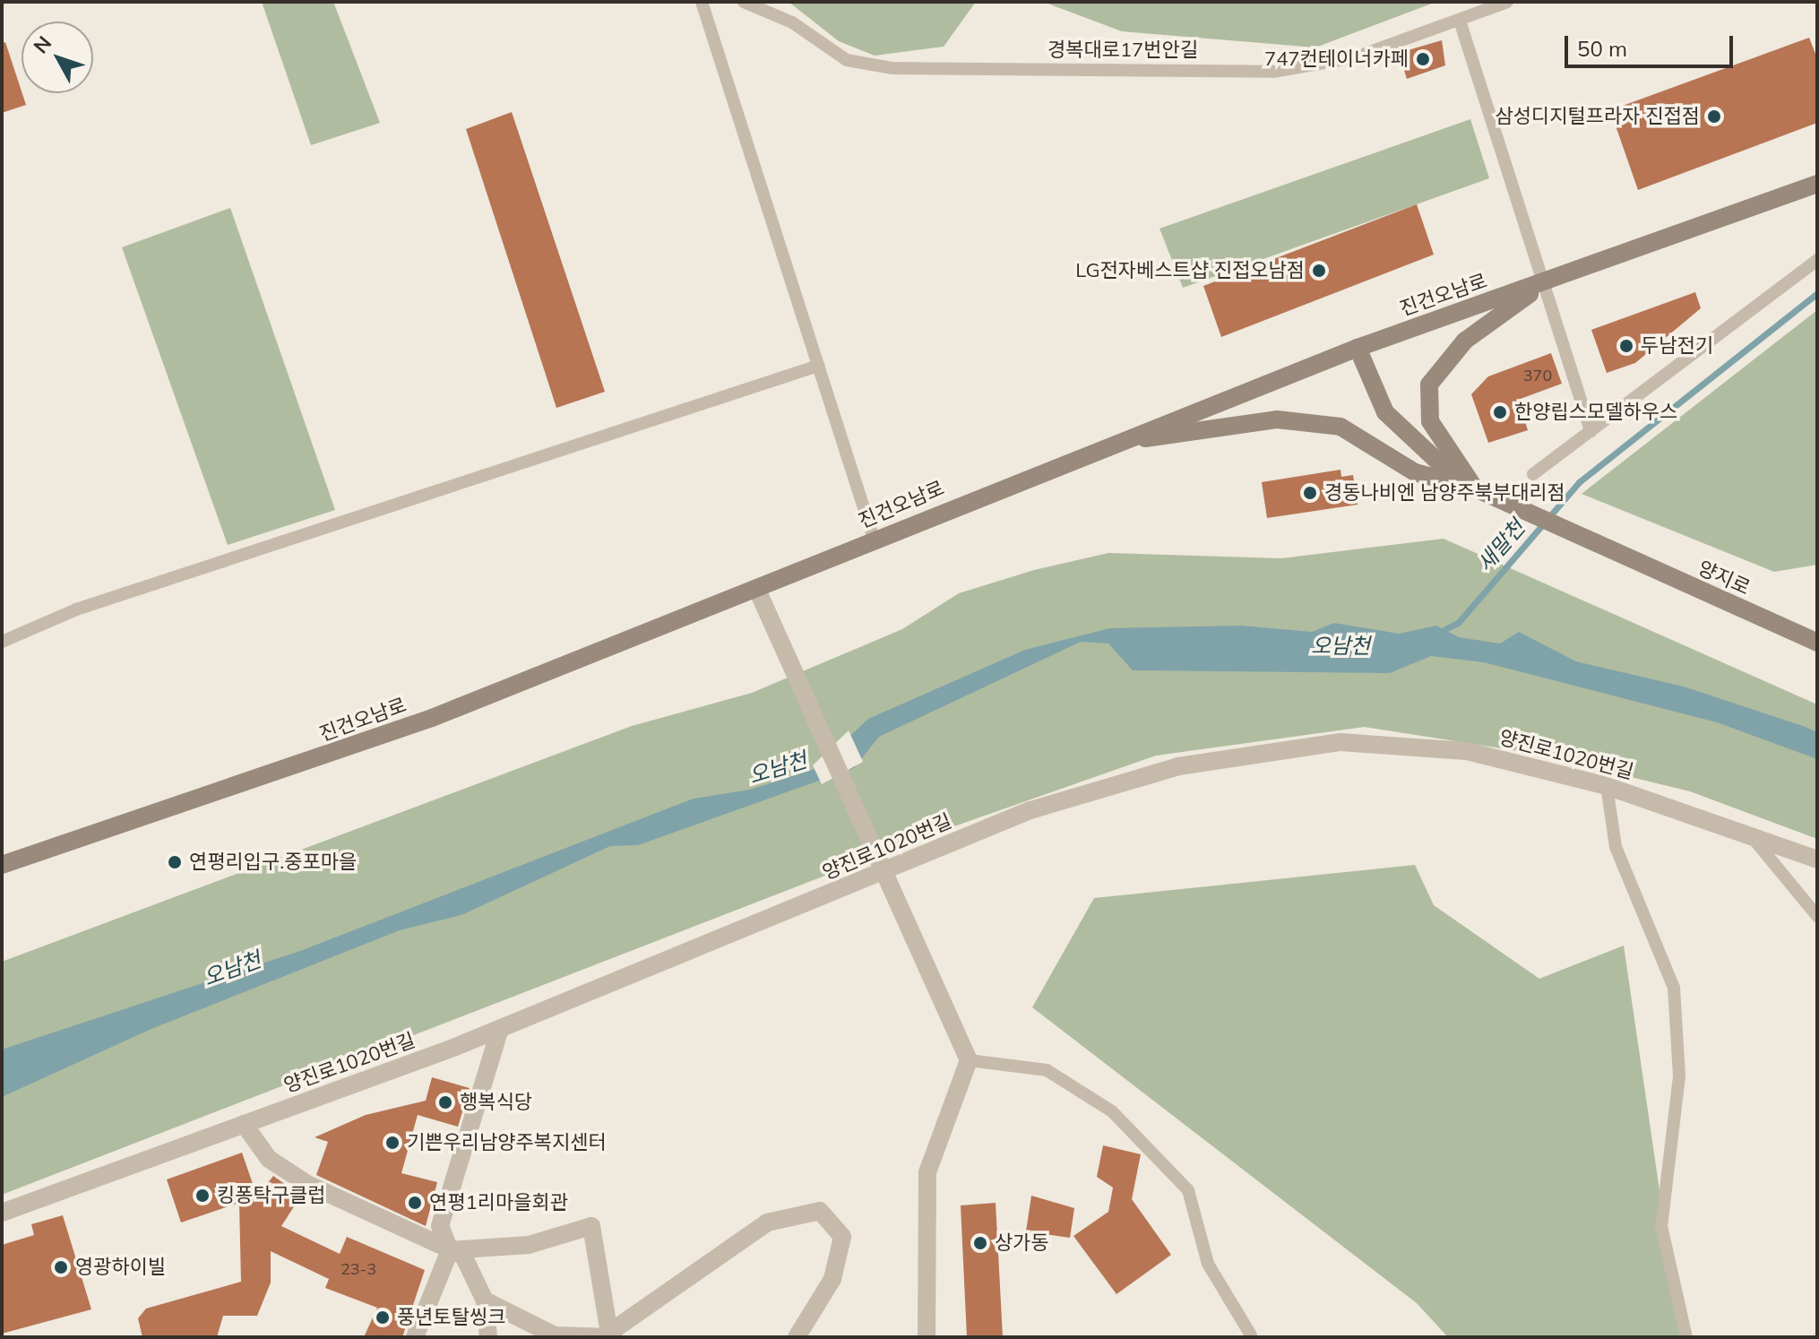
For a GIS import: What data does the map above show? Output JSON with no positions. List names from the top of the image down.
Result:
{
  "streets": {
    "main road": ["진건오남로", "양지로"],
    "street": ["양진로1020번길"],
    "lane": ["경복대로17번안길"]
  },
  "water": ["새말천", "오남천"],
  "places": [
    "747컨테이너카페",
    "삼성디지털프라자 진접점",
    "LG전자베스트샵 진접오남점",
    "두남전기",
    "한양립스모델하우스",
    "경동나비엔 남양주북부대리점",
    "연평리입구.중포마을",
    "행복식당",
    "기쁜우리남양주복지센터",
    "킹퐁탁구클럽",
    "연평1리마을회관",
    "상가동",
    "영광하이빌",
    "풍년토탈씽크"
  ],
  "house_numbers": ["370", "23-3"],
  "scale_bar": "50 m",
  "north": "top left"
}
